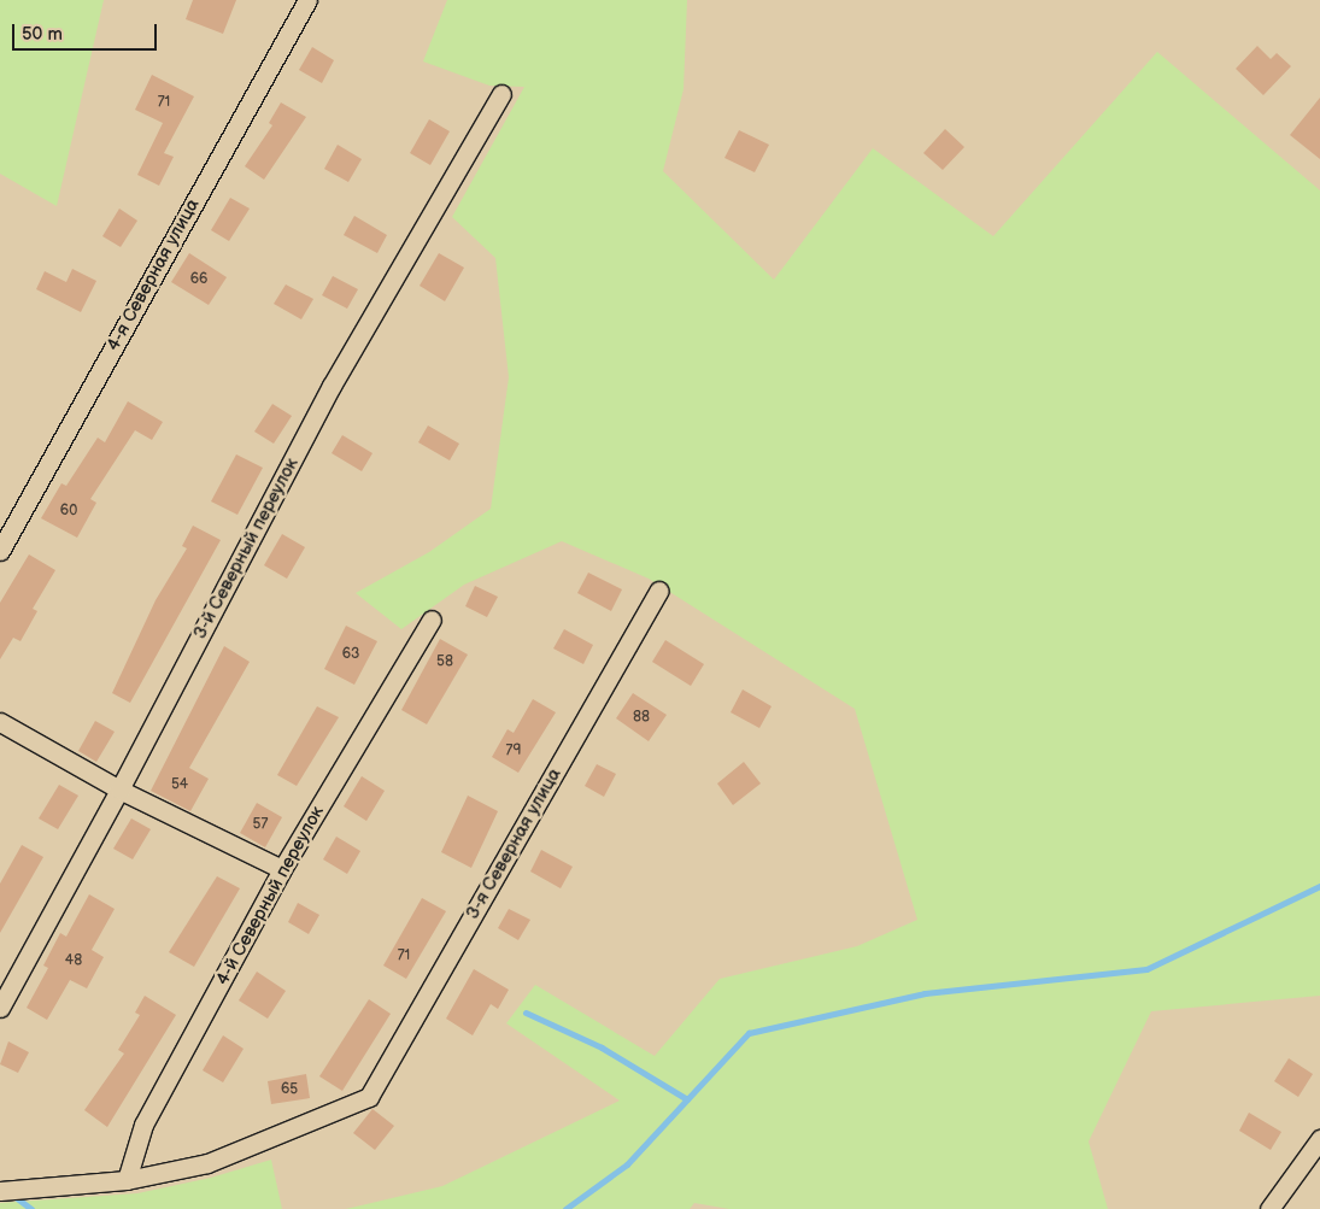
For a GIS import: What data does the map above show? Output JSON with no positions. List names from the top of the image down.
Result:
{
  "streets": {
    "street": [
      "4-я Северная улица",
      "3-й Северный переулок",
      "3-я Северная улица",
      "4-й Северный переулок"
    ]
  },
  "crossings": [
    ["3-я Северная улица", "4-й Северный переулок"]
  ],
  "house_numbers": [
    "71",
    "66",
    "60",
    "63",
    "58",
    "88",
    "79",
    "54",
    "57",
    "71",
    "48",
    "65"
  ],
  "scale_bar": "50 m"
}
